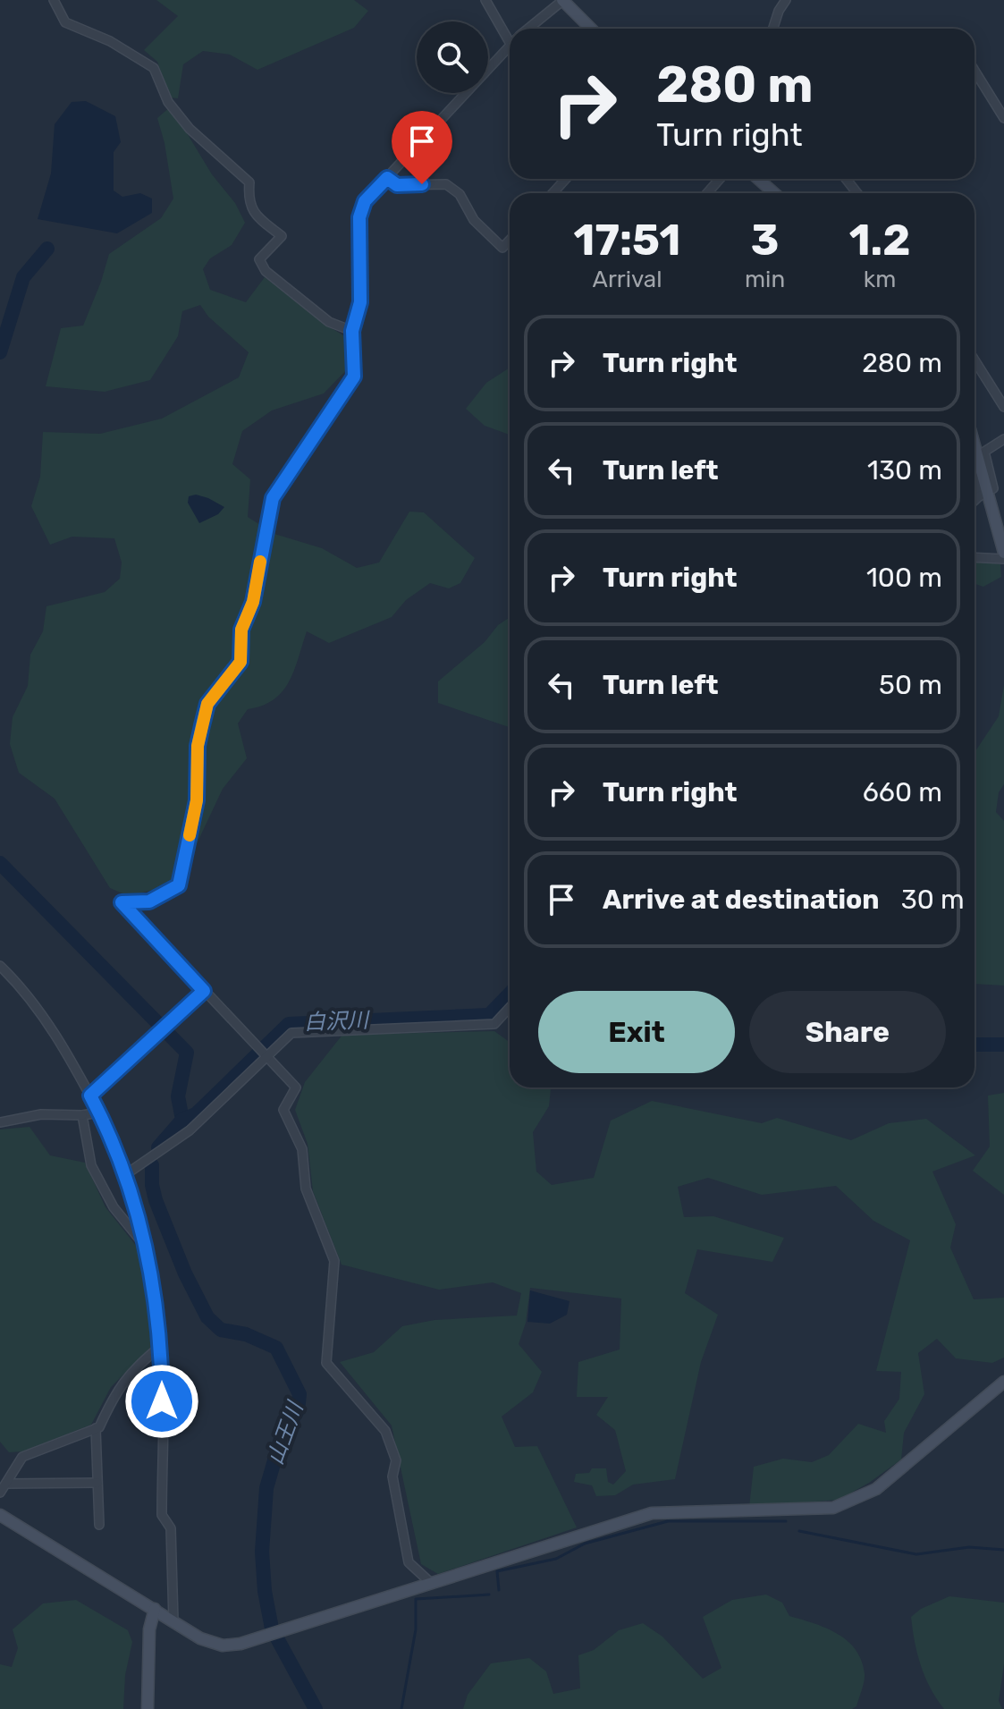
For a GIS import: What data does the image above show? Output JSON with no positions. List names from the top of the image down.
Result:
{
  "water": ["白沢川", "山王川"],
  "page": {
    "turn": ["280 m", "Turn right"],
    "eta": [
      "17:51",
      "Arrival",
      "3",
      "min",
      "1.2",
      "km"
    ],
    "list": [
      {
        "name": "Turn right",
        "value": "280 m"
      },
      {
        "name": "Turn left",
        "value": "130 m"
      },
      {
        "name": "Turn right",
        "value": "100 m"
      },
      {
        "name": "Turn left",
        "value": "50 m"
      },
      {
        "name": "Turn right",
        "value": "660 m"
      },
      {
        "name": "Arrive at destination",
        "value": "30 m"
      }
    ],
    "buttons": ["Exit", "Share"]
  }
}
